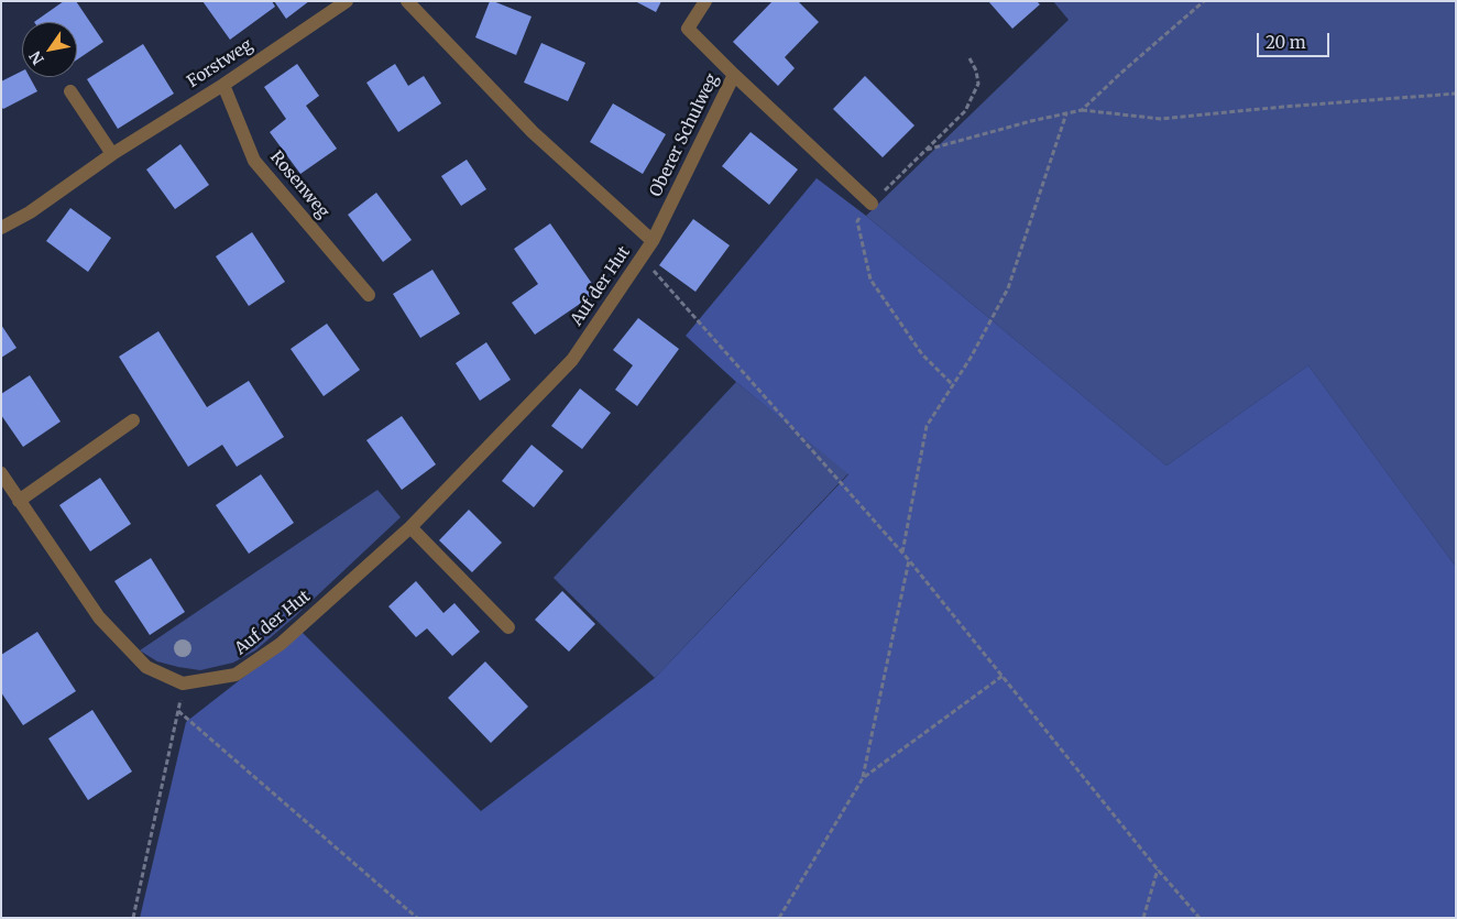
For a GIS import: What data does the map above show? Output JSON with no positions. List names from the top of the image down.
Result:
{
  "streets": {
    "street": [
      "Forstweg",
      "Oberer Schulweg",
      "Rosenweg",
      "Auf der Hut"
    ]
  },
  "crossings": [
    ["Forstweg", "Rosenweg"],
    ["Oberer Schulweg", "Auf der Hut"]
  ],
  "scale_bar": "20 m",
  "north": "bottom left"
}
